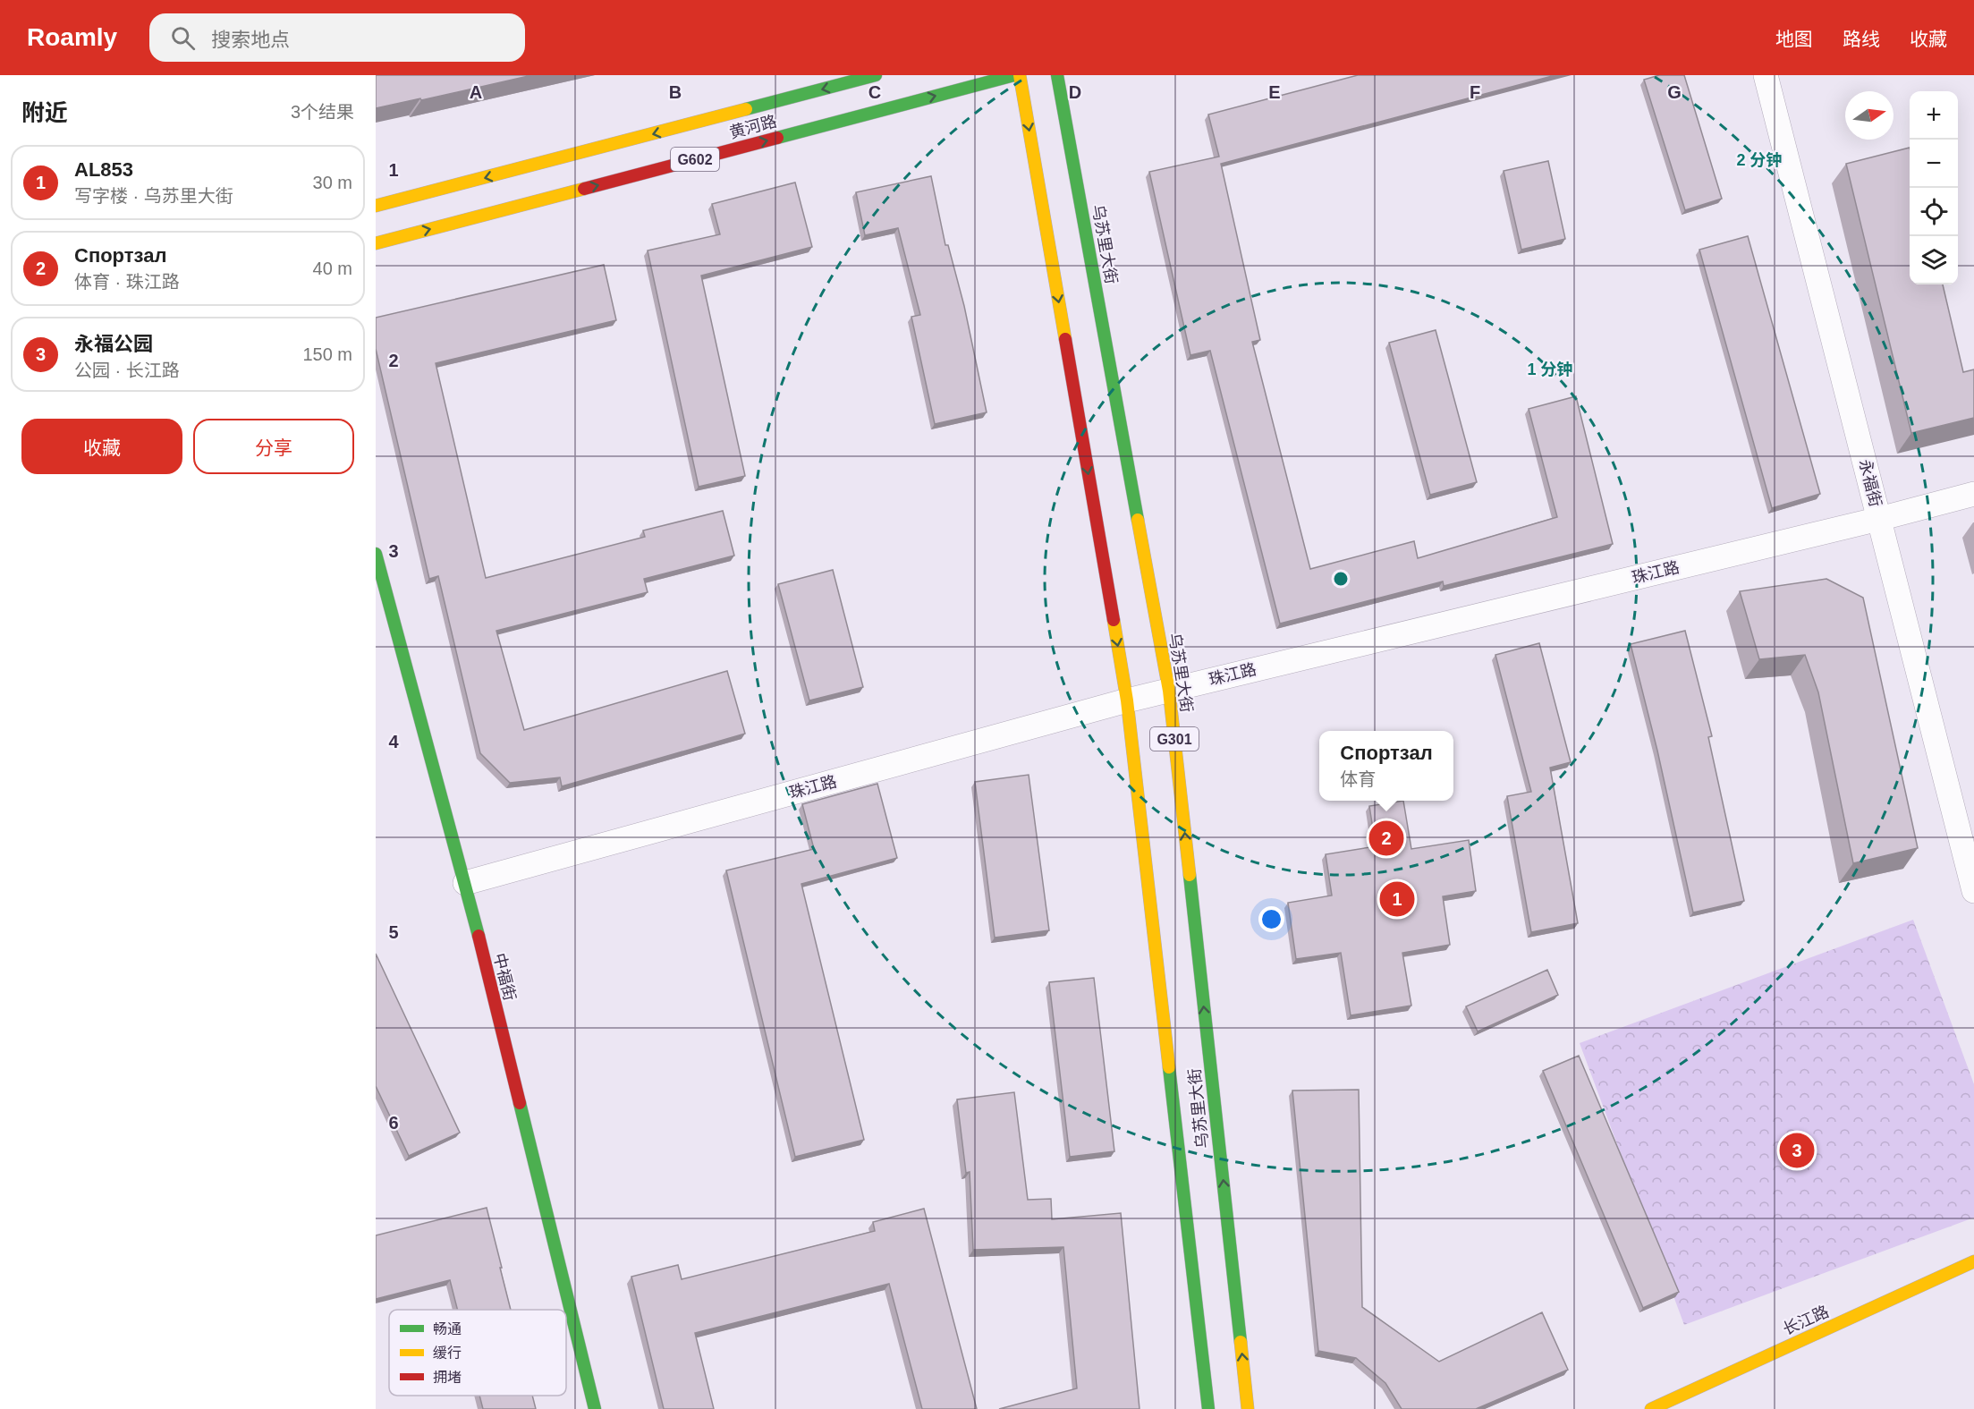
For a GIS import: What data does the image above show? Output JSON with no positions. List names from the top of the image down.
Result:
{
  "streets": {
    "main road": [
      "黄河路",
      "G602",
      "乌苏里大街",
      "G301",
      "中福街",
      "长江路"
    ],
    "street": ["永福街", "珠江路"]
  },
  "crossings": [
    ["乌苏里大街", "珠江路"],
    ["永福街", "珠江路"],
    ["珠江路", "中福街"]
  ],
  "legend": ["畅通", "缓行", "拥堵"],
  "north": "right",
  "page": {
    "header": "Roamly",
    "search": "搜索地点",
    "nav": ["地图", "路线", "收藏"],
    "heading": ["附近", "3个结果"],
    "map_buttons": ["+", "−"],
    "list": [
      {
        "mark": "1",
        "name": "AL853",
        "note": "写字楼 · 乌苏里大街",
        "value": "30 m"
      },
      {
        "mark": "2",
        "name": "Спортзал",
        "note": "体育 · 珠江路",
        "value": "40 m"
      },
      {
        "mark": "3",
        "name": "永福公园",
        "note": "公园 · 长江路",
        "value": "150 m"
      }
    ],
    "buttons": ["收藏", "分享"],
    "popup": ["Спортзал", "体育"],
    "pins": ["2", "1", "3"]
  },
  "grid": {
    "columns": [
      "A",
      "B",
      "C",
      "D",
      "E",
      "F",
      "G"
    ],
    "rows": [
      "1",
      "2",
      "3",
      "4",
      "5",
      "6"
    ]
  },
  "rings": ["2 分钟", "1 分钟"]
}
